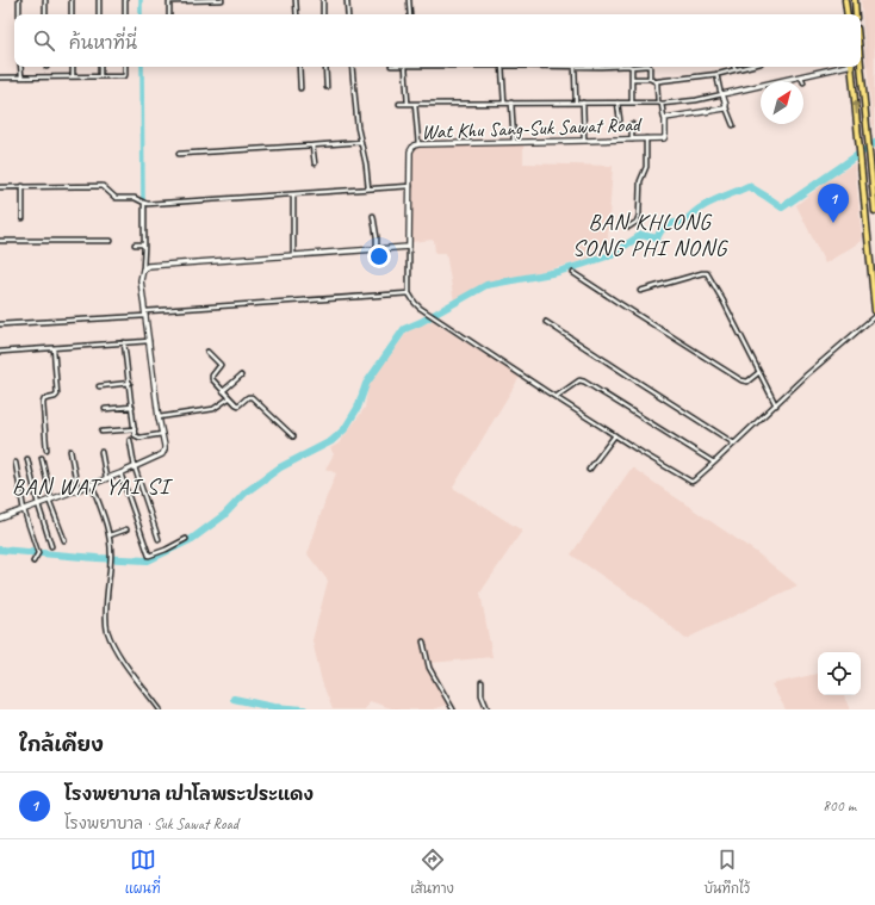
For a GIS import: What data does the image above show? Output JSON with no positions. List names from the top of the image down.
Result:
{
  "streets": {
    "street": ["Wat Khu Sang-Suk Sawat Road"]
  },
  "districts": ["BAN KHLONG SONG PHI NONG", "BAN WAT YAI SI"],
  "north": "top right",
  "page": {
    "search": "ค้นหาที่นี่",
    "pins": "1",
    "heading": "ใกล้เคียง",
    "list": [
      {
        "mark": "1",
        "name": "โรงพยาบาล เปาโลพระประแดง",
        "note": "โรงพยาบาล · Suk Sawat Road",
        "value": "800 m"
      }
    ],
    "nav": ["แผนที่", "เส้นทาง", "บันทึกไว้"]
  }
}
